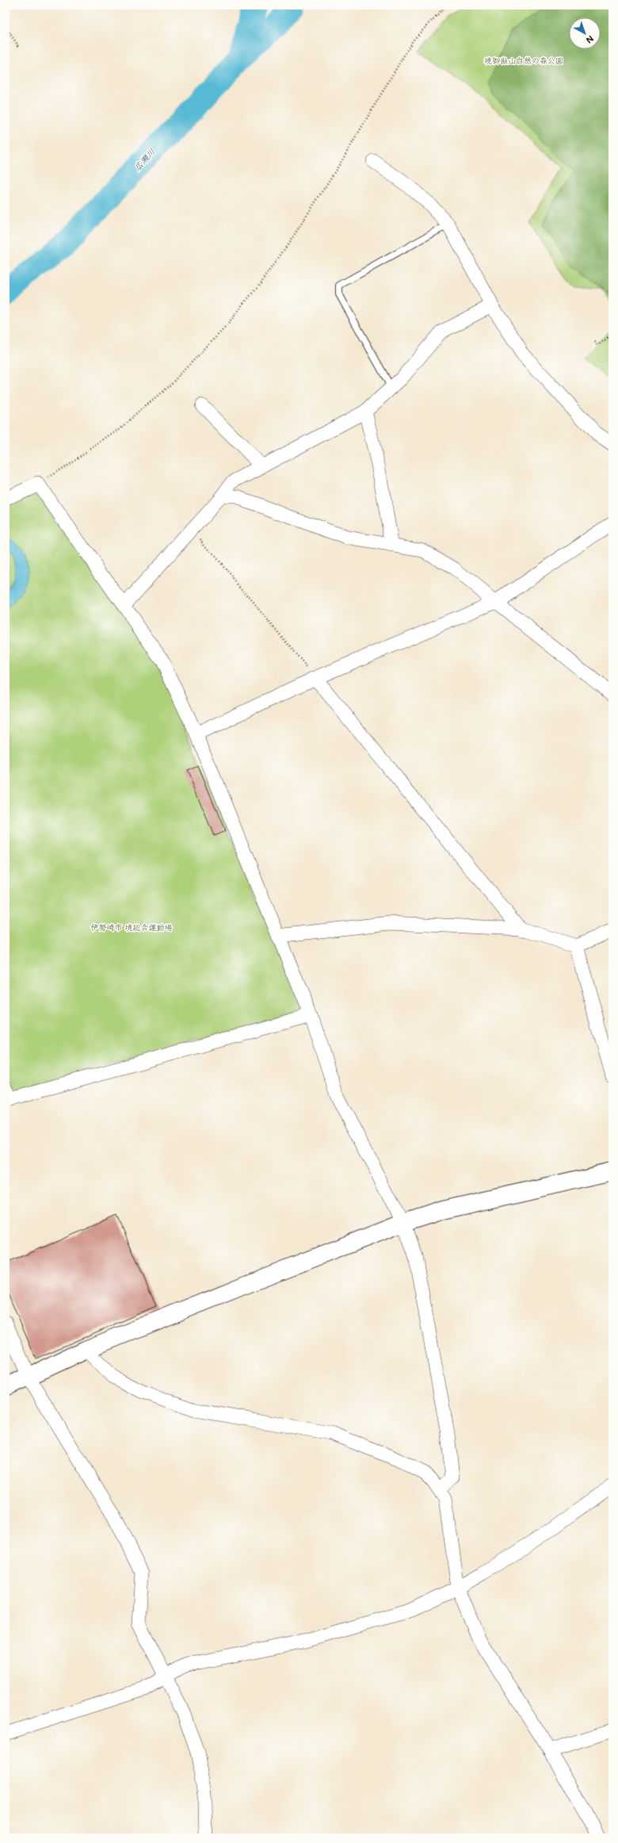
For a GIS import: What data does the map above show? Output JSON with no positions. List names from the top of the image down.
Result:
{
  "water": ["広瀬川"],
  "parks": ["境御嶽山自然の森公園", "伊勢崎市 境総合運動場"],
  "north": "bottom right"
}
